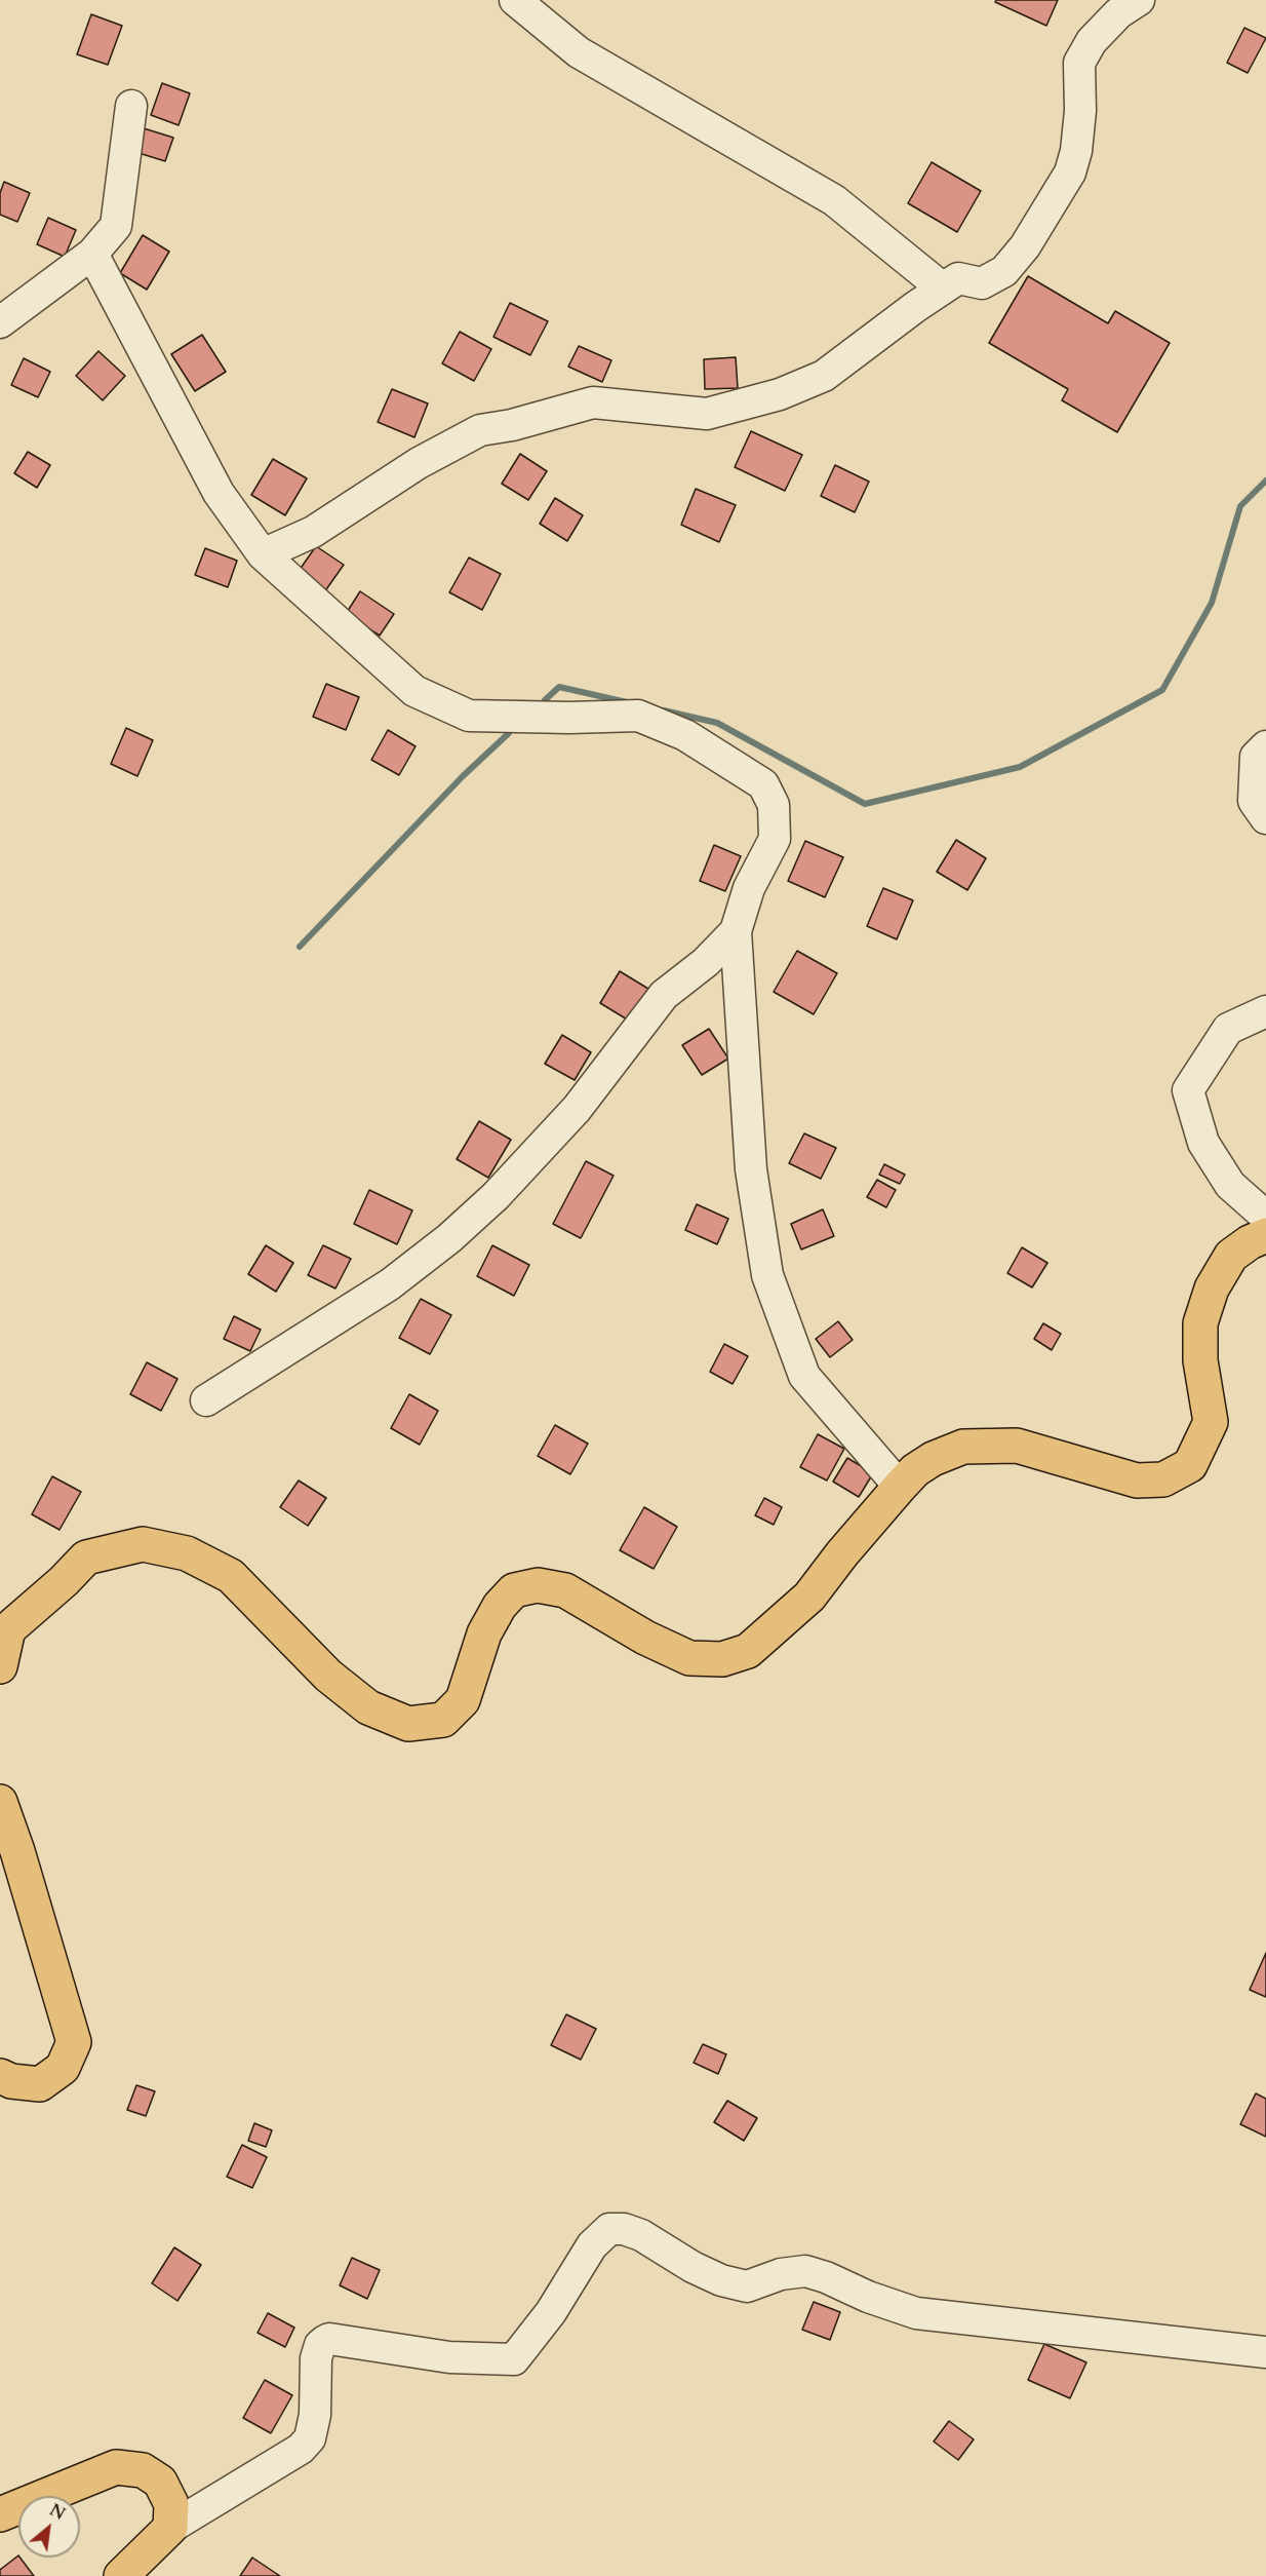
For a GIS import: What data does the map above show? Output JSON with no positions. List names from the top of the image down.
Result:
{
  "north": "top right"
}
